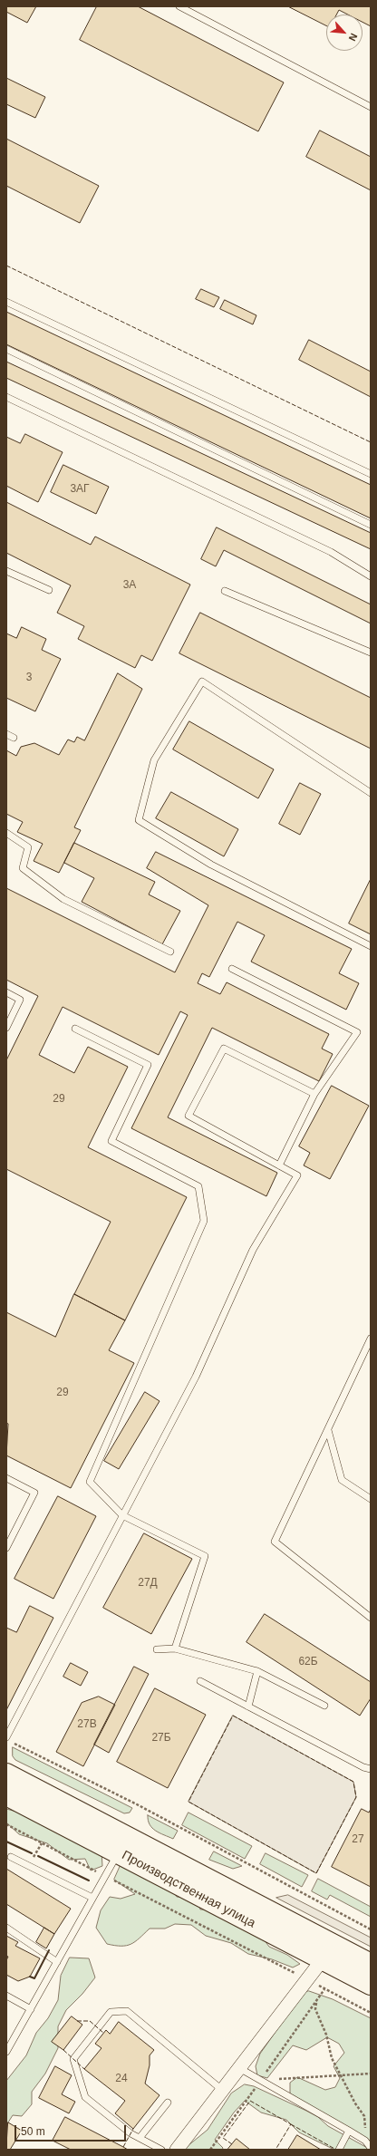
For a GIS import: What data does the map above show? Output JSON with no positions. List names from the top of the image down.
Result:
{
  "streets": {
    "highway": ["Производственная улица"]
  },
  "house_numbers": [
    "3АГ",
    "3А",
    "3",
    "29",
    "29",
    "27Д",
    "62Б",
    "27В",
    "27Б",
    "27",
    "24"
  ],
  "scale_bar": "50 m",
  "north": "bottom right"
}
